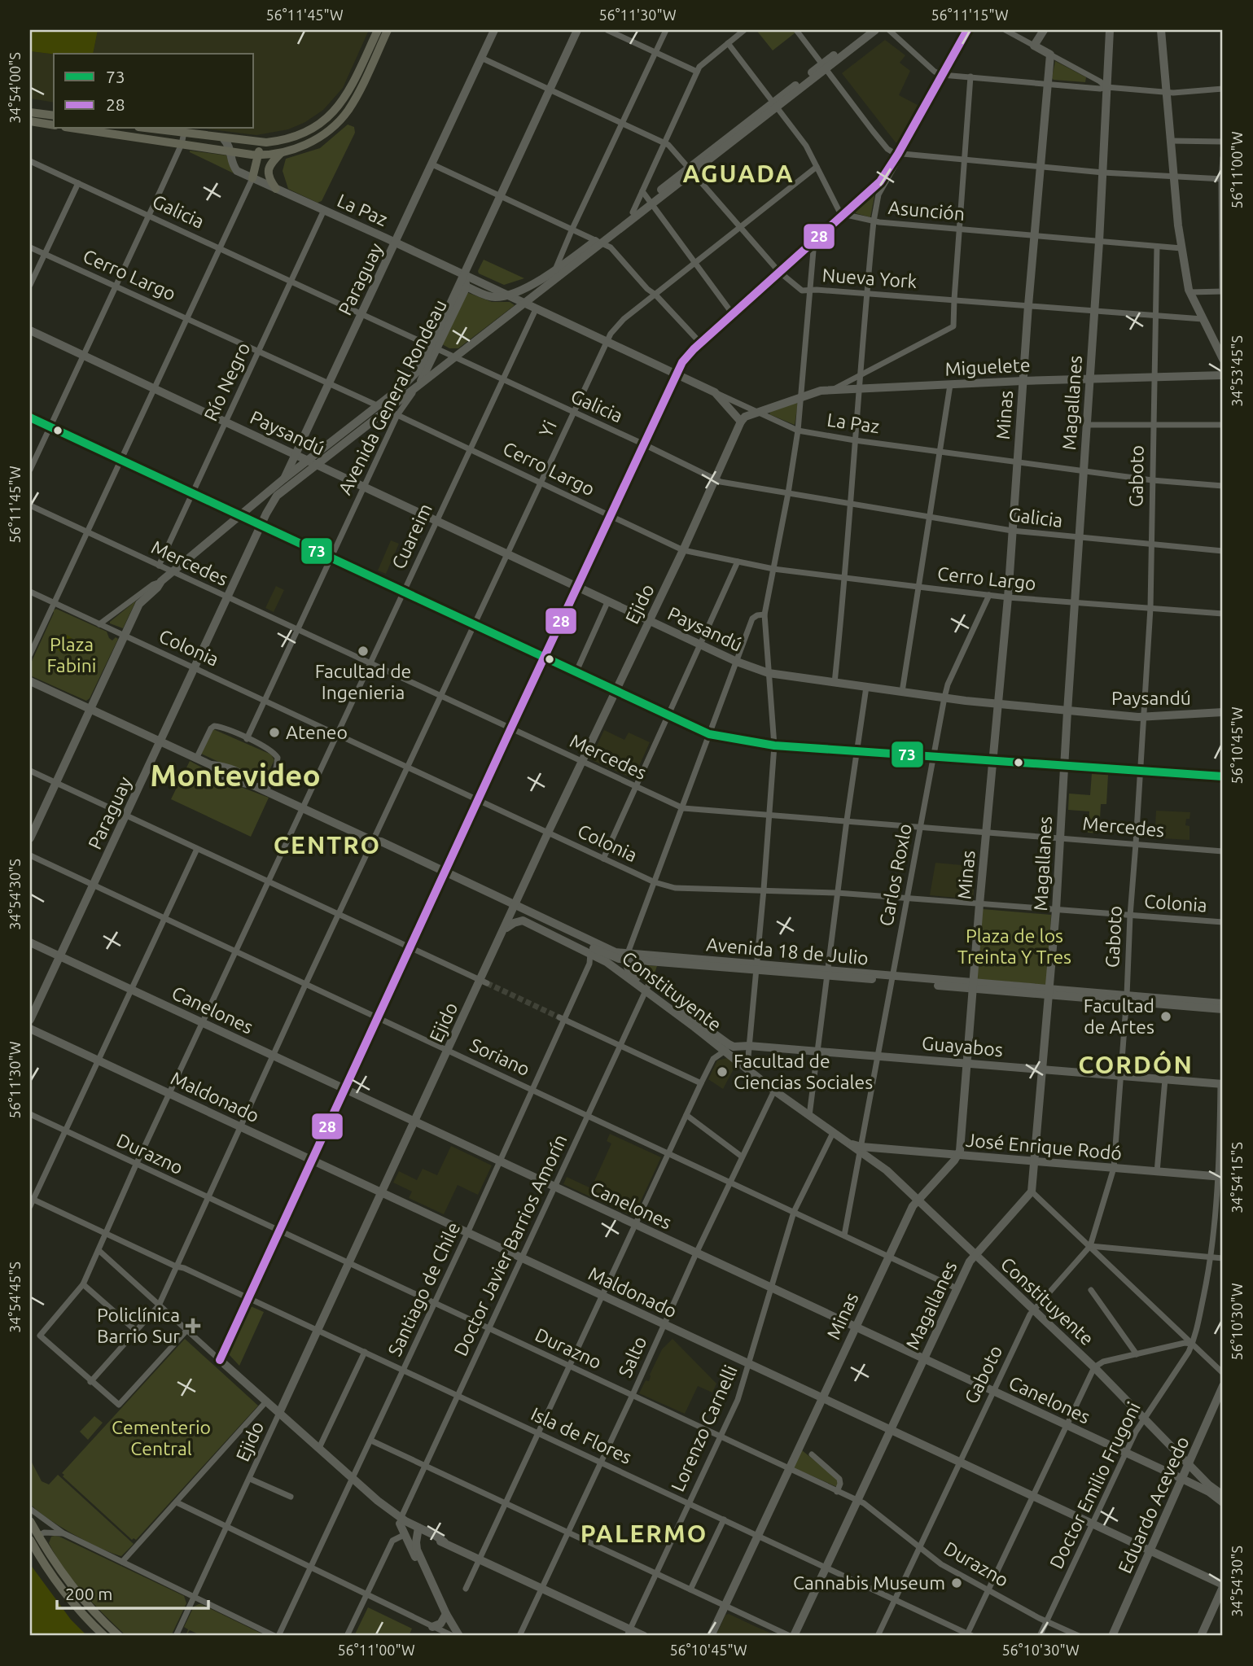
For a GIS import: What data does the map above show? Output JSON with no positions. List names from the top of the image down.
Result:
{
  "streets": {
    "street": [
      "La Paz",
      "Asunción",
      "Galicia",
      "Cerro Largo",
      "Nueva York",
      "Paraguay",
      "Miguelete",
      "Río Negro",
      "Avenida General Rondeau",
      "Magallanes",
      "Minas",
      "Yi",
      "Paysandú",
      "Gaboto",
      "Cuareim",
      "Mercedes",
      "Ejido",
      "Colonia",
      "Carlos Roxlo",
      "Avenida 18 de Julio",
      "Constituyente",
      "Canelones",
      "Guayabos",
      "Soriano",
      "Maldonado",
      "José Enrique Rodó",
      "Durazno",
      "Doctor Javier Barrios Amorín",
      "Santiago de Chile",
      "Salto",
      "Lorenzo Carnelli",
      "Isla de Flores",
      "Doctor Emilio Frugoni",
      "Eduardo Acevedo"
    ]
  },
  "crossings": [
    ["La Paz", "Paraguay"],
    ["La Paz", "Miguelete"],
    ["La Paz", "Río Negro"],
    ["La Paz", "Avenida General Rondeau"],
    ["La Paz", "Magallanes"],
    ["La Paz", "Minas"],
    ["La Paz", "Yi"],
    ["La Paz", "Gaboto"],
    ["La Paz", "Cuareim"],
    ["Asunción", "Magallanes"],
    ["Asunción", "Minas"],
    ["Asunción", "Gaboto"],
    ["Galicia", "Paraguay"],
    ["Galicia", "Río Negro"],
    ["Galicia", "Avenida General Rondeau"],
    ["Galicia", "Magallanes"],
    ["Galicia", "Minas"],
    ["Galicia", "Yi"],
    ["Galicia", "Gaboto"],
    ["Galicia", "Cuareim"],
    ["Galicia", "Ejido"],
    ["Cerro Largo", "Paraguay"],
    ["Cerro Largo", "Río Negro"],
    ["Cerro Largo", "Avenida General Rondeau"],
    ["Cerro Largo", "Magallanes"],
    ["Cerro Largo", "Minas"],
    ["Cerro Largo", "Yi"],
    ["Cerro Largo", "Gaboto"],
    ["Cerro Largo", "Cuareim"],
    ["Cerro Largo", "Ejido"],
    ["Cerro Largo", "Carlos Roxlo"],
    ["Nueva York", "Paraguay"],
    ["Nueva York", "Avenida General Rondeau"],
    ["Nueva York", "Magallanes"],
    ["Nueva York", "Minas"],
    ["Nueva York", "Yi"],
    ["Nueva York", "Gaboto"],
    ["Paraguay", "Avenida General Rondeau"],
    ["Paraguay", "Paysandú"],
    ["Paraguay", "Mercedes"],
    ["Paraguay", "Colonia"],
    ["Paraguay", "Avenida 18 de Julio"],
    ["Paraguay", "Canelones"],
    ["Paraguay", "Soriano"],
    ["Miguelete", "Magallanes"],
    ["Miguelete", "Minas"],
    ["Miguelete", "Gaboto"],
    ["Río Negro", "Paysandú"],
    ["Río Negro", "Mercedes"],
    ["Avenida General Rondeau", "Paysandú"],
    ["Avenida General Rondeau", "Mercedes"],
    ["Avenida General Rondeau", "Colonia"],
    ["Magallanes", "Paysandú"],
    ["Magallanes", "Mercedes"],
    ["Magallanes", "Colonia"],
    ["Magallanes", "Avenida 18 de Julio"],
    ["Magallanes", "Constituyente"],
    ["Magallanes", "Canelones"],
    ["Magallanes", "Guayabos"],
    ["Magallanes", "Soriano"],
    ["Magallanes", "Maldonado"],
    ["Magallanes", "José Enrique Rodó"],
    ["Magallanes", "Durazno"],
    ["Magallanes", "Isla de Flores"],
    ["Minas", "Paysandú"],
    ["Minas", "Mercedes"],
    ["Minas", "Colonia"],
    ["Minas", "Avenida 18 de Julio"],
    ["Minas", "Constituyente"],
    ["Minas", "Canelones"],
    ["Minas", "Guayabos"],
    ["Minas", "Soriano"],
    ["Minas", "Maldonado"],
    ["Minas", "José Enrique Rodó"],
    ["Minas", "Durazno"],
    ["Minas", "Isla de Flores"],
    ["Yi", "Paysandú"],
    ["Yi", "Cuareim"],
    ["Yi", "Mercedes"],
    ["Yi", "Colonia"],
    ["Yi", "Avenida 18 de Julio"],
    ["Yi", "Canelones"],
    ["Yi", "Soriano"],
    ["Yi", "Maldonado"],
    ["Yi", "Durazno"],
    ["Yi", "Isla de Flores"],
    ["Paysandú", "Gaboto"],
    ["Paysandú", "Cuareim"],
    ["Paysandú", "Ejido"],
    ["Paysandú", "Carlos Roxlo"],
    ["Gaboto", "Mercedes"],
    ["Gaboto", "Colonia"],
    ["Gaboto", "Avenida 18 de Julio"],
    ["Gaboto", "Constituyente"],
    ["Gaboto", "Canelones"],
    ["Gaboto", "Guayabos"],
    ["Gaboto", "Maldonado"],
    ["Gaboto", "José Enrique Rodó"],
    ["Gaboto", "Durazno"],
    ["Gaboto", "Isla de Flores"],
    ["Cuareim", "Mercedes"],
    ["Cuareim", "Colonia"],
    ["Cuareim", "Avenida 18 de Julio"],
    ["Cuareim", "Canelones"],
    ["Cuareim", "Soriano"],
    ["Cuareim", "Maldonado"],
    ["Cuareim", "Durazno"],
    ["Cuareim", "Isla de Flores"],
    ["Mercedes", "Ejido"],
    ["Mercedes", "Carlos Roxlo"],
    ["Ejido", "Colonia"],
    ["Ejido", "Avenida 18 de Julio"],
    ["Ejido", "Canelones"],
    ["Ejido", "Soriano"],
    ["Ejido", "Maldonado"],
    ["Ejido", "Durazno"],
    ["Ejido", "Isla de Flores"],
    ["Colonia", "Carlos Roxlo"],
    ["Carlos Roxlo", "Avenida 18 de Julio"],
    ["Carlos Roxlo", "Constituyente"],
    ["Carlos Roxlo", "Guayabos"],
    ["Carlos Roxlo", "Soriano"],
    ["Carlos Roxlo", "José Enrique Rodó"],
    ["Avenida 18 de Julio", "Constituyente"],
    ["Avenida 18 de Julio", "Santiago de Chile"],
    ["Constituyente", "Canelones"],
    ["Constituyente", "Guayabos"],
    ["Constituyente", "José Enrique Rodó"],
    ["Constituyente", "Doctor Javier Barrios Amorín"],
    ["Constituyente", "Santiago de Chile"],
    ["Constituyente", "Salto"],
    ["Constituyente", "Lorenzo Carnelli"],
    ["Constituyente", "Doctor Emilio Frugoni"],
    ["Constituyente", "Eduardo Acevedo"],
    ["Canelones", "Doctor Javier Barrios Amorín"],
    ["Canelones", "Santiago de Chile"],
    ["Canelones", "Salto"],
    ["Canelones", "Lorenzo Carnelli"],
    ["Canelones", "Doctor Emilio Frugoni"],
    ["Canelones", "Eduardo Acevedo"],
    ["Guayabos", "Doctor Emilio Frugoni"],
    ["Soriano", "Doctor Javier Barrios Amorín"],
    ["Soriano", "Santiago de Chile"],
    ["Soriano", "Salto"],
    ["Soriano", "Lorenzo Carnelli"],
    ["Maldonado", "Doctor Javier Barrios Amorín"],
    ["Maldonado", "Santiago de Chile"],
    ["Maldonado", "Salto"],
    ["Maldonado", "Lorenzo Carnelli"],
    ["Maldonado", "Doctor Emilio Frugoni"],
    ["Maldonado", "Eduardo Acevedo"],
    ["José Enrique Rodó", "Doctor Emilio Frugoni"],
    ["Durazno", "Doctor Javier Barrios Amorín"],
    ["Durazno", "Santiago de Chile"],
    ["Durazno", "Salto"],
    ["Durazno", "Lorenzo Carnelli"],
    ["Durazno", "Doctor Emilio Frugoni"],
    ["Doctor Javier Barrios Amorín", "Isla de Flores"],
    ["Santiago de Chile", "Isla de Flores"],
    ["Salto", "Isla de Flores"],
    ["Lorenzo Carnelli", "Isla de Flores"]
  ],
  "districts": [
    "AGUADA",
    "Montevideo",
    "CENTRO",
    "CORDÓN",
    "PALERMO"
  ],
  "parks": ["Plaza Fabini", "Plaza de los Treinta Y Tres", "Cementerio Central"],
  "places": {
    "other": [
      "Facultad de Ingenieria",
      "Ateneo",
      "Facultad de Artes",
      "Facultad de Ciencias Sociales",
      "Cannabis Museum"
    ],
    "health": ["Policlínica Barrio Sur"]
  },
  "lines": ["transit line 28", "transit line 73"],
  "legend": ["73", "28"],
  "scale_bar": "200 m",
  "coordinates": [
    "56°11'45\"W",
    "56°11'30\"W",
    "56°11'15\"W",
    "34°54'00\"S",
    "56°11'00\"W",
    "34°53'45\"S",
    "56°10'45\"W",
    "34°54'30\"S",
    "34°54'15\"S",
    "34°54'45\"S",
    "56°10'30\"W"
  ]
}
